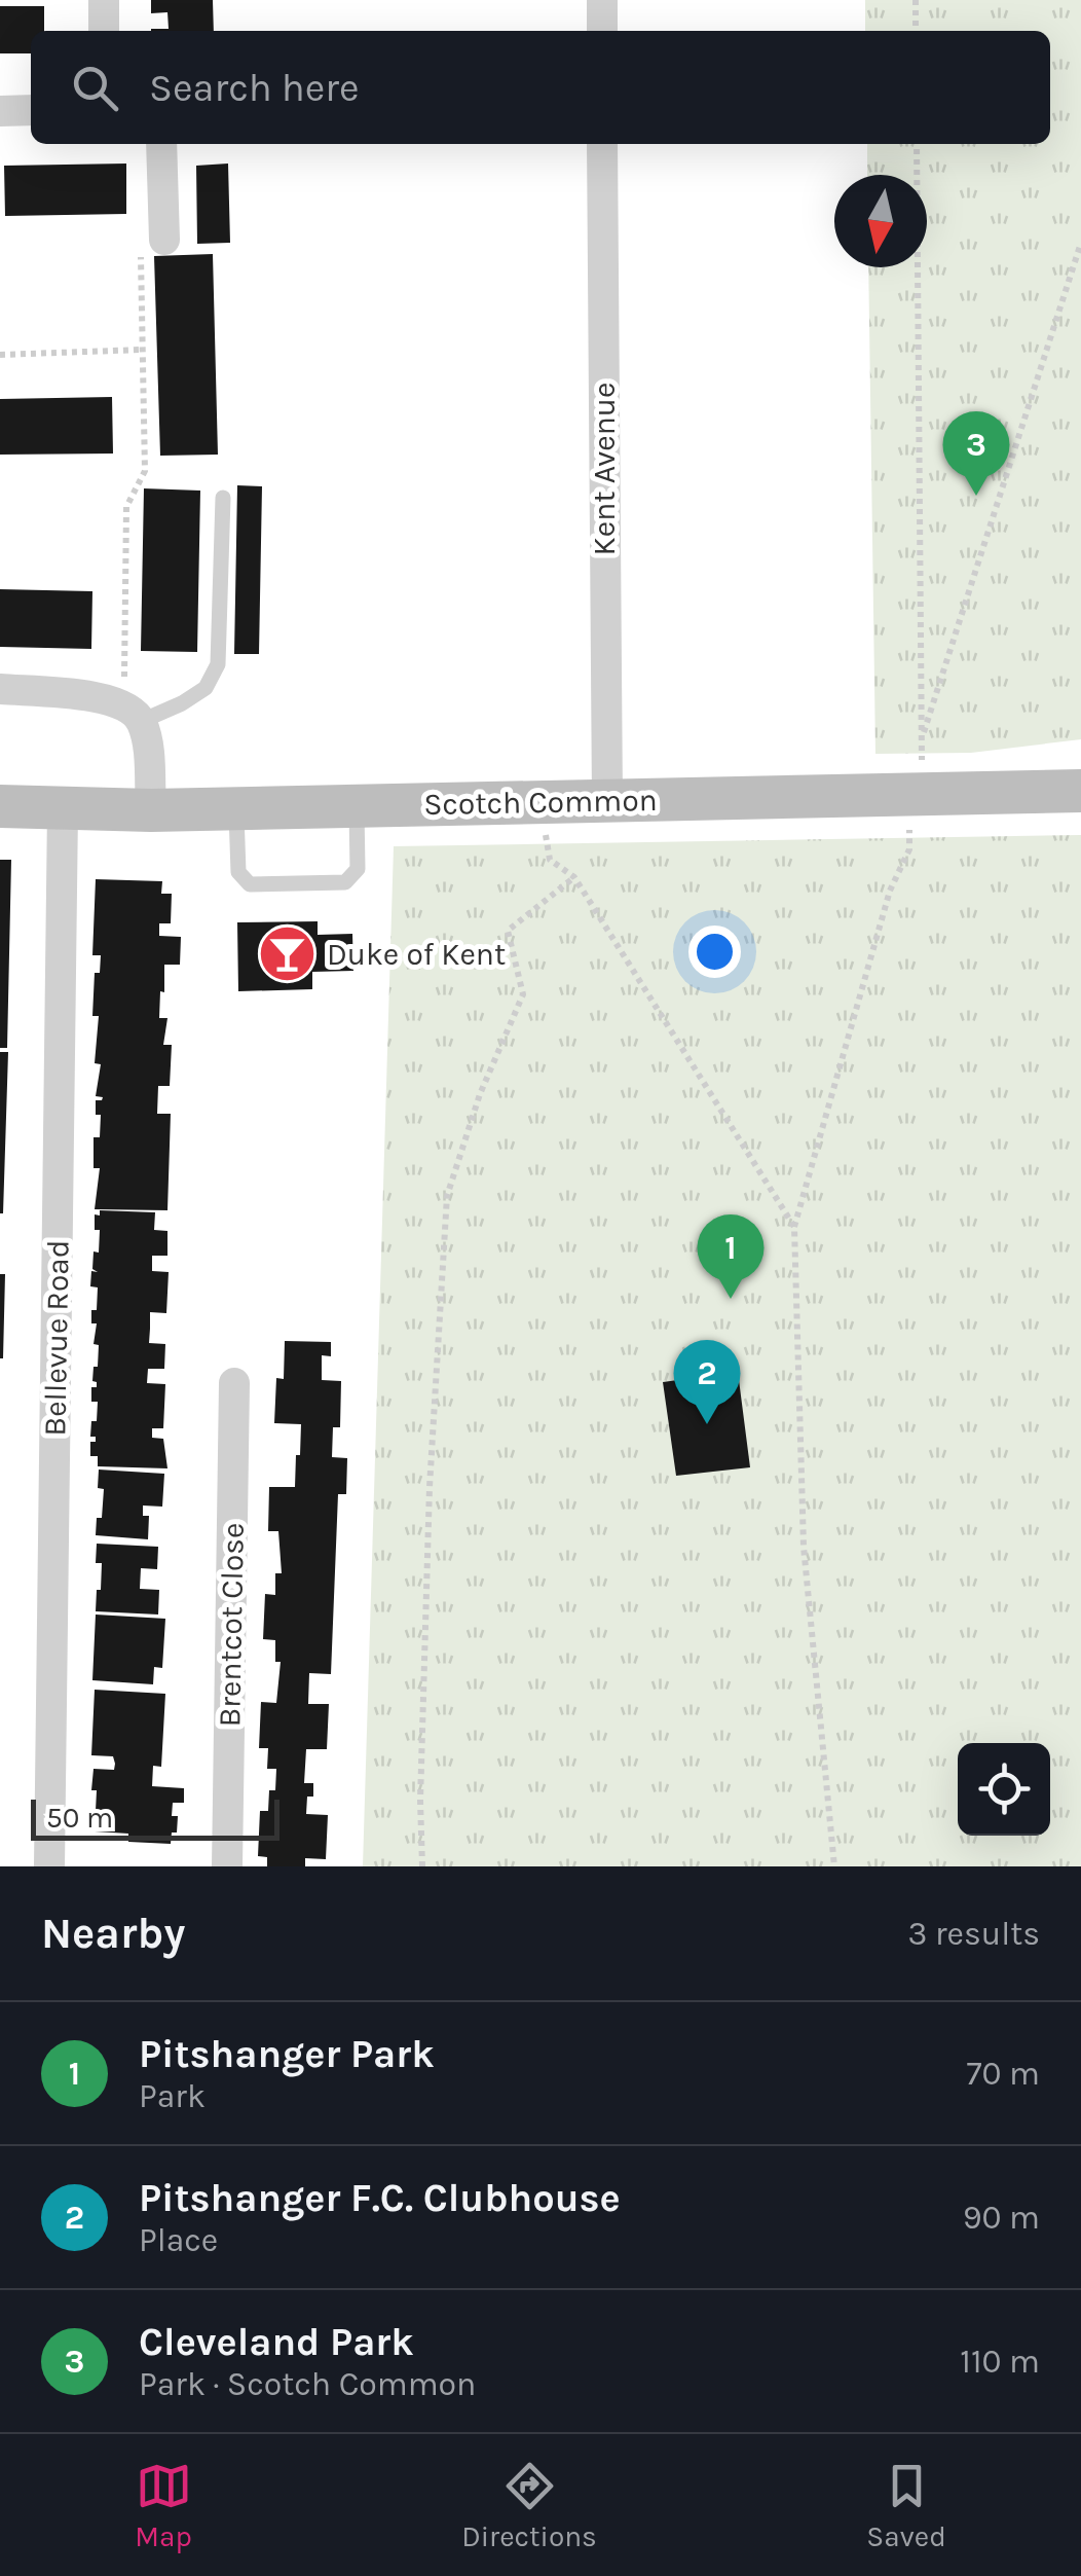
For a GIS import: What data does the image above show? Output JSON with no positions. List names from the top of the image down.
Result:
{
  "streets": {
    "main road": ["Scotch Common"],
    "street": ["Kent Avenue", "Bellevue Road", "Brentcot Close"]
  },
  "crossings": [
    ["Kent Avenue", "Scotch Common"],
    ["Scotch Common", "Bellevue Road"]
  ],
  "places": {
    "bar": ["Duke of Kent"]
  },
  "scale_bar": "50 m",
  "north": "bottom",
  "page": {
    "search": "Search here",
    "pins": ["3", "1", "2"],
    "scale": "50 m",
    "heading": ["Nearby", "3 results"],
    "list": [
      {
        "mark": "1",
        "name": "Pitshanger Park",
        "note": "Park",
        "value": "70 m"
      },
      {
        "mark": "2",
        "name": "Pitshanger F.C. Clubhouse",
        "note": "Place",
        "value": "90 m"
      },
      {
        "mark": "3",
        "name": "Cleveland Park",
        "note": "Park · Scotch Common",
        "value": "110 m"
      }
    ],
    "nav": ["Map", "Directions", "Saved"]
  }
}
